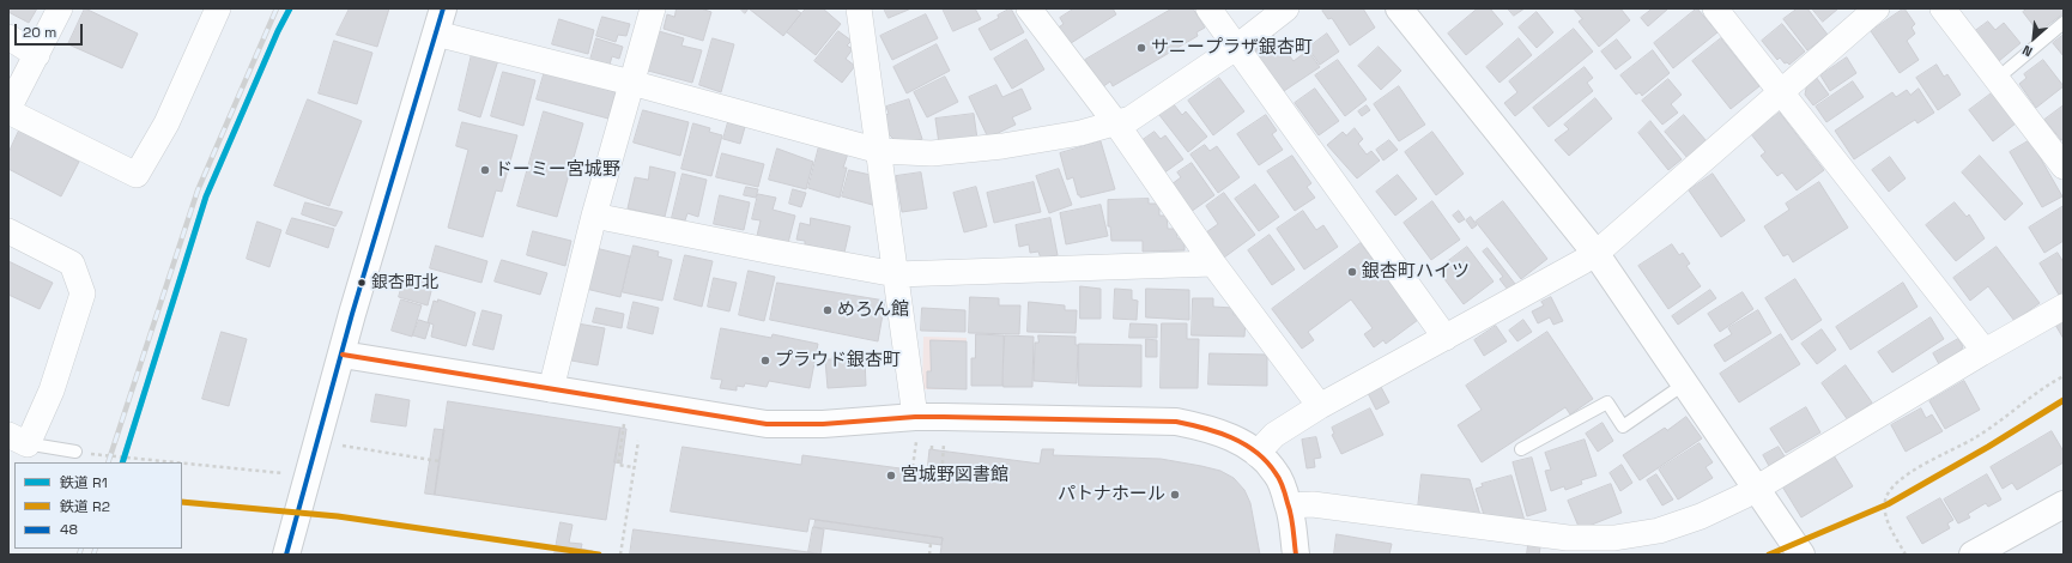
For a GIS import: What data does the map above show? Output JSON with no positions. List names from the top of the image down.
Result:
{
  "places": [
    "サニープラザ銀杏町",
    "ドーミー宮城野",
    "銀杏町ハイツ",
    "銀杏町北",
    "めろん館",
    "プラウド銀杏町",
    "宮城野図書館",
    "パトナホール"
  ],
  "lines": ["rail line R1", "transit line 48", "rail line R2"],
  "legend": ["鉄道 R1", "鉄道 R2", "48"],
  "scale_bar": "20 m",
  "north": "bottom left"
}
